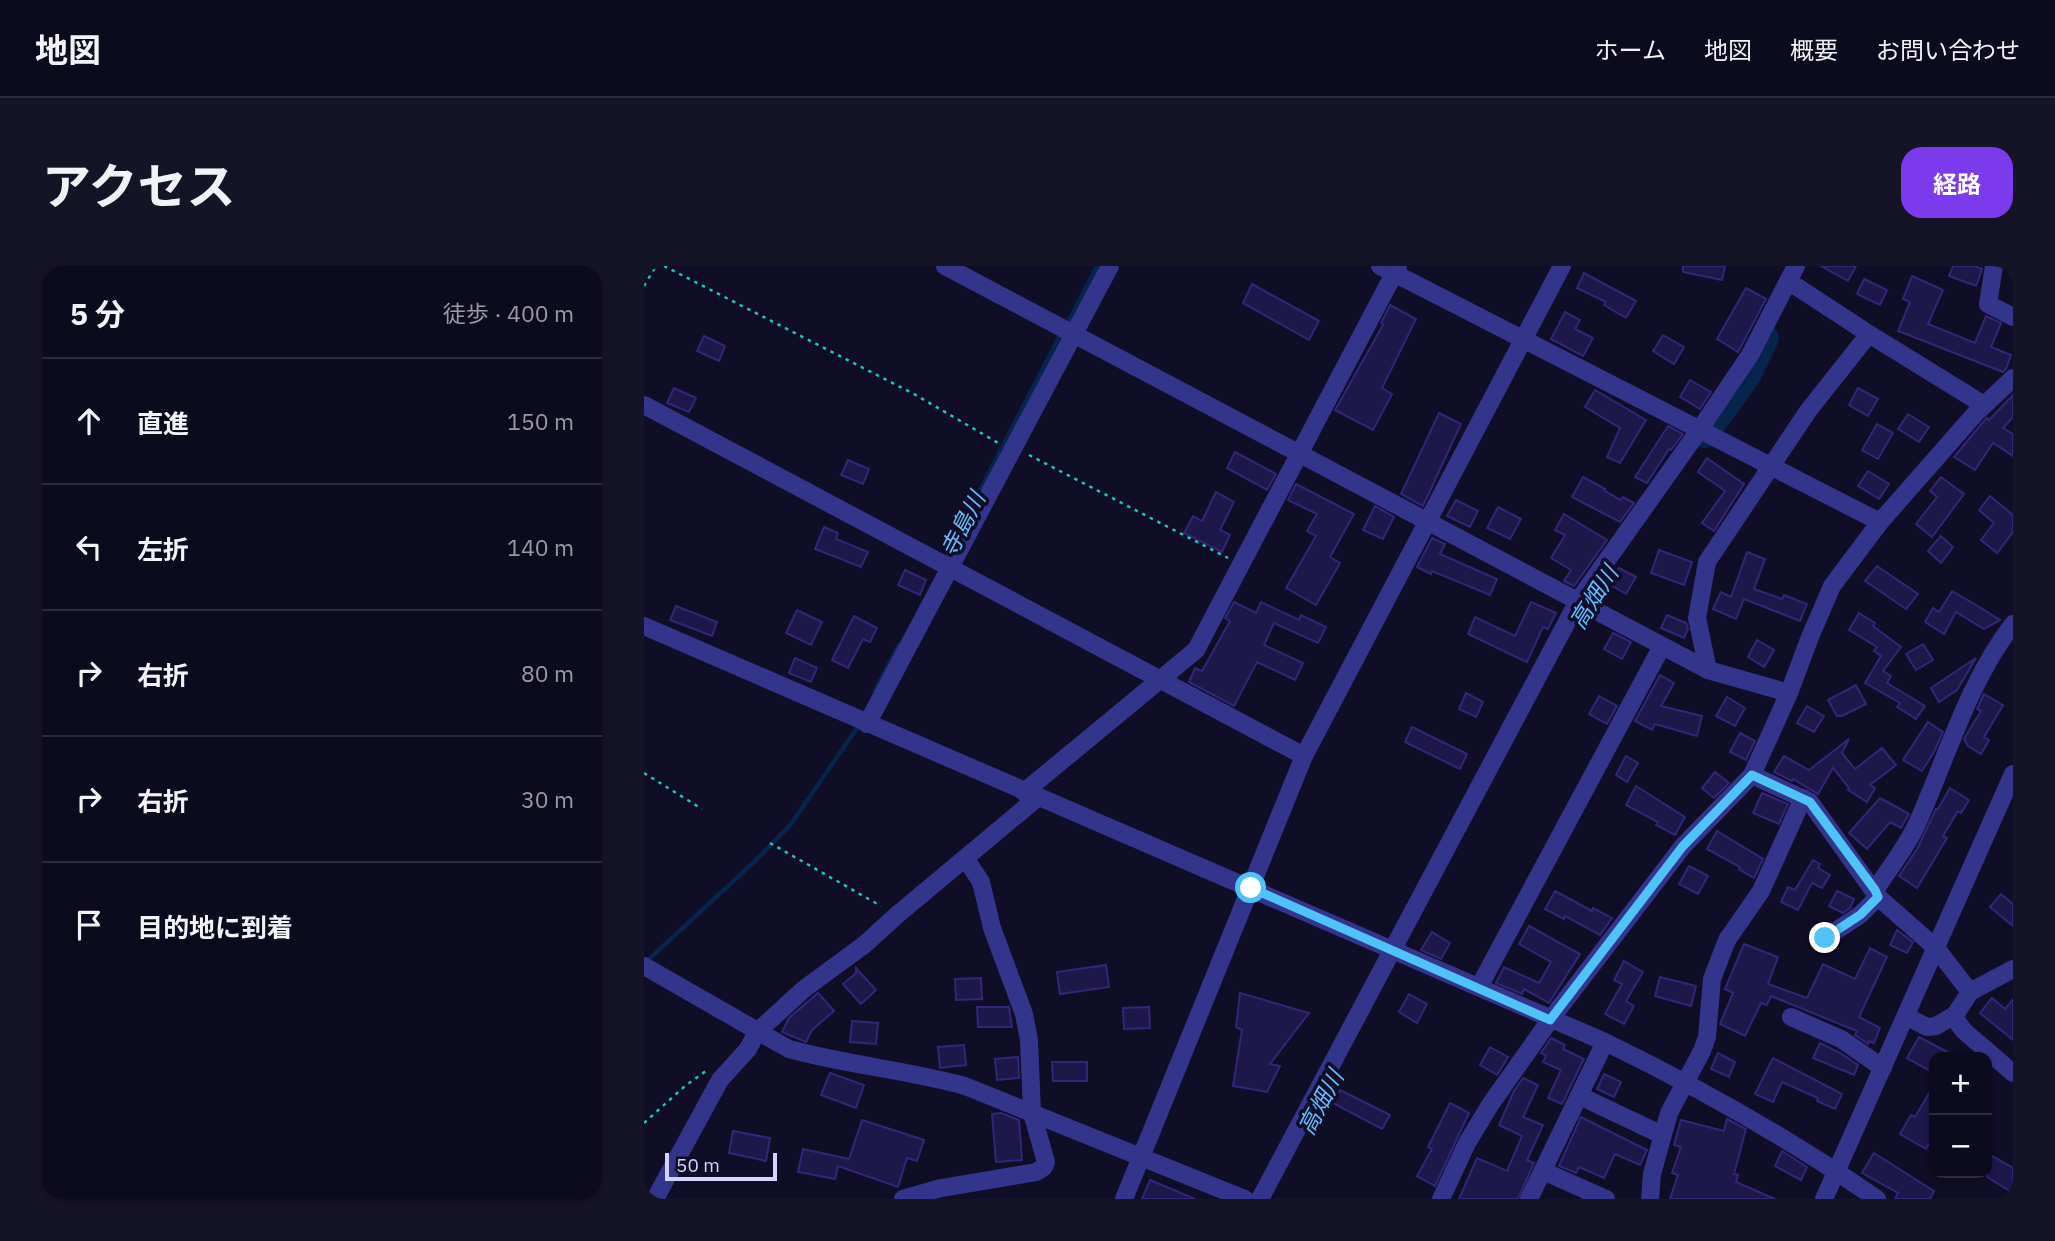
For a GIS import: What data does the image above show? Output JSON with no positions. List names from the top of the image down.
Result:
{
  "water": ["寺島川", "高畑川"],
  "scale_bar": "50 m",
  "page": {
    "header": "地図",
    "nav": [
      "ホーム",
      "地図",
      "概要",
      "お問い合わせ"
    ],
    "title": "アクセス",
    "buttons": "経路",
    "heading": ["5 分", "徒歩 · 400 m"],
    "list": [
      ["直進", "150 m"],
      ["左折", "140 m"],
      ["右折", "80 m"],
      ["右折", "30 m"],
      "目的地に到着"
    ],
    "map_buttons": ["+", "−"],
    "scale": "50 m"
  }
}
